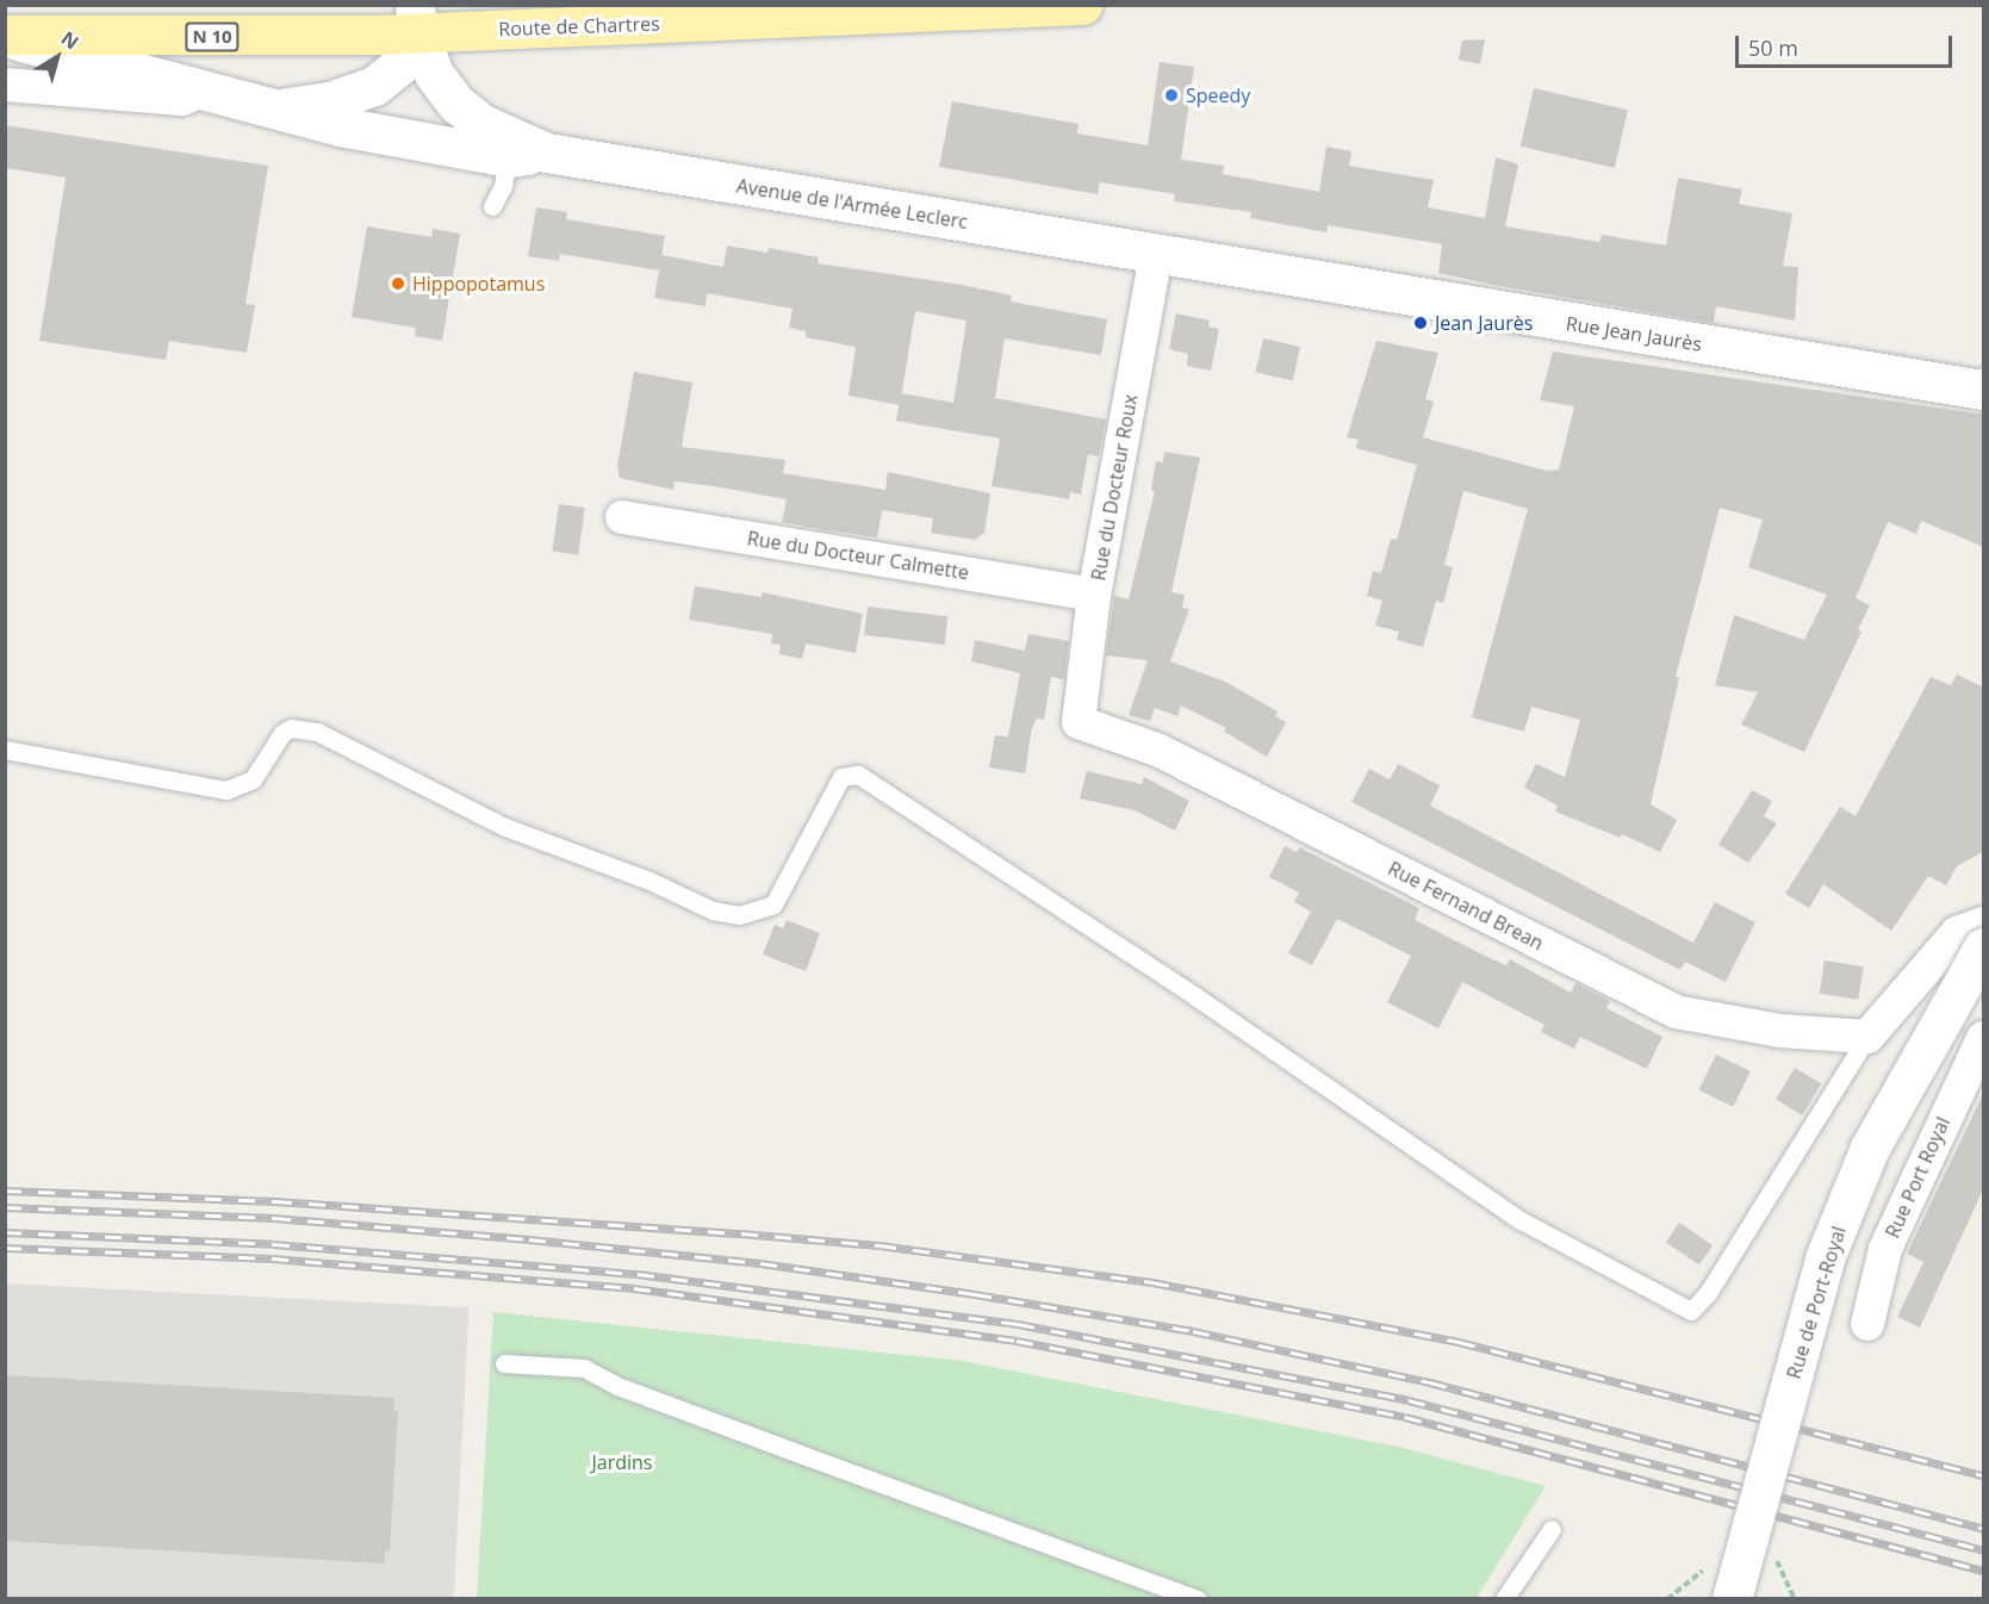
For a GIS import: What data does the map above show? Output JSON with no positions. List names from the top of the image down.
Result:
{
  "streets": {
    "main road": ["Route de Chartres", "N 10"],
    "street": [
      "Avenue de l'Armée Leclerc",
      "Rue Jean Jaurès",
      "Rue du Docteur Roux",
      "Rue du Docteur Calmette",
      "Rue Fernand Brean",
      "Rue Port Royal",
      "Rue de Port-Royal"
    ]
  },
  "crossings": [
    ["Route de Chartres", "Avenue de l'Armée Leclerc"],
    ["Avenue de l'Armée Leclerc", "Rue Jean Jaurès"],
    ["Avenue de l'Armée Leclerc", "Rue du Docteur Roux"],
    ["Rue Jean Jaurès", "Rue du Docteur Roux"],
    ["Rue du Docteur Roux", "Rue du Docteur Calmette"],
    ["Rue du Docteur Roux", "Rue Fernand Brean"]
  ],
  "parks": ["Jardins"],
  "places": ["Speedy", "Hippopotamus", "Jean Jaurès"],
  "scale_bar": "50 m",
  "north": "top right"
}
